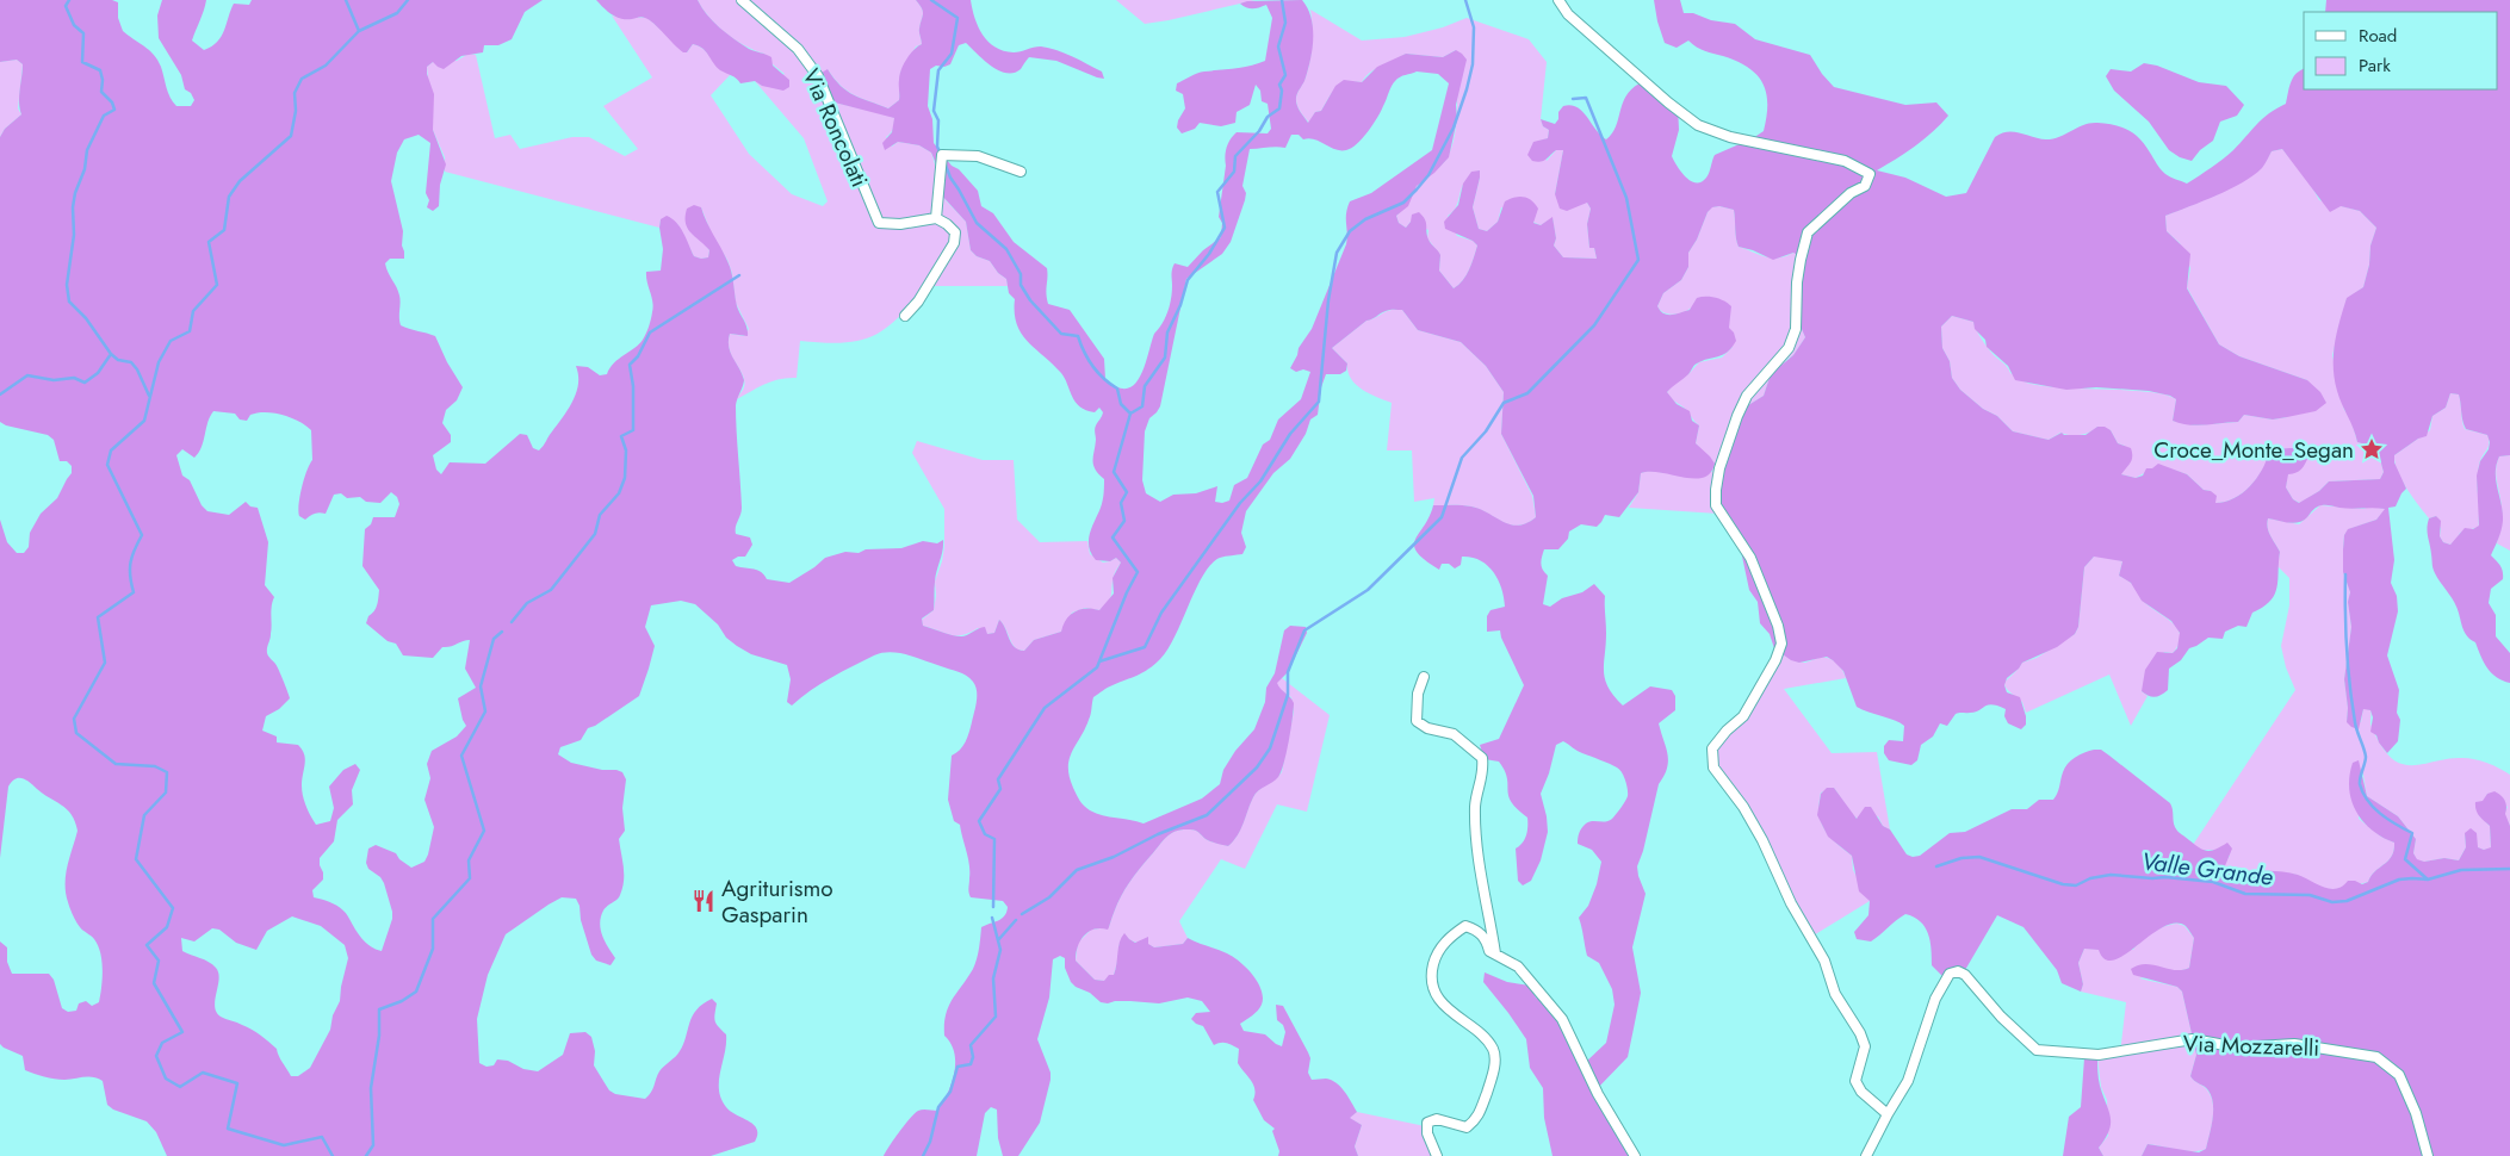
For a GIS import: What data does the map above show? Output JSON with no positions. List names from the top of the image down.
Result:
{
  "streets": {
    "street": ["Via Roncolati", "Via Mozzarelli"]
  },
  "water": ["Valle Grande"],
  "places": {
    "place": ["Croce_Monte_Segan"],
    "restaurant": ["Agriturismo Gasparin"]
  },
  "legend": ["Road", "Park"]
}
